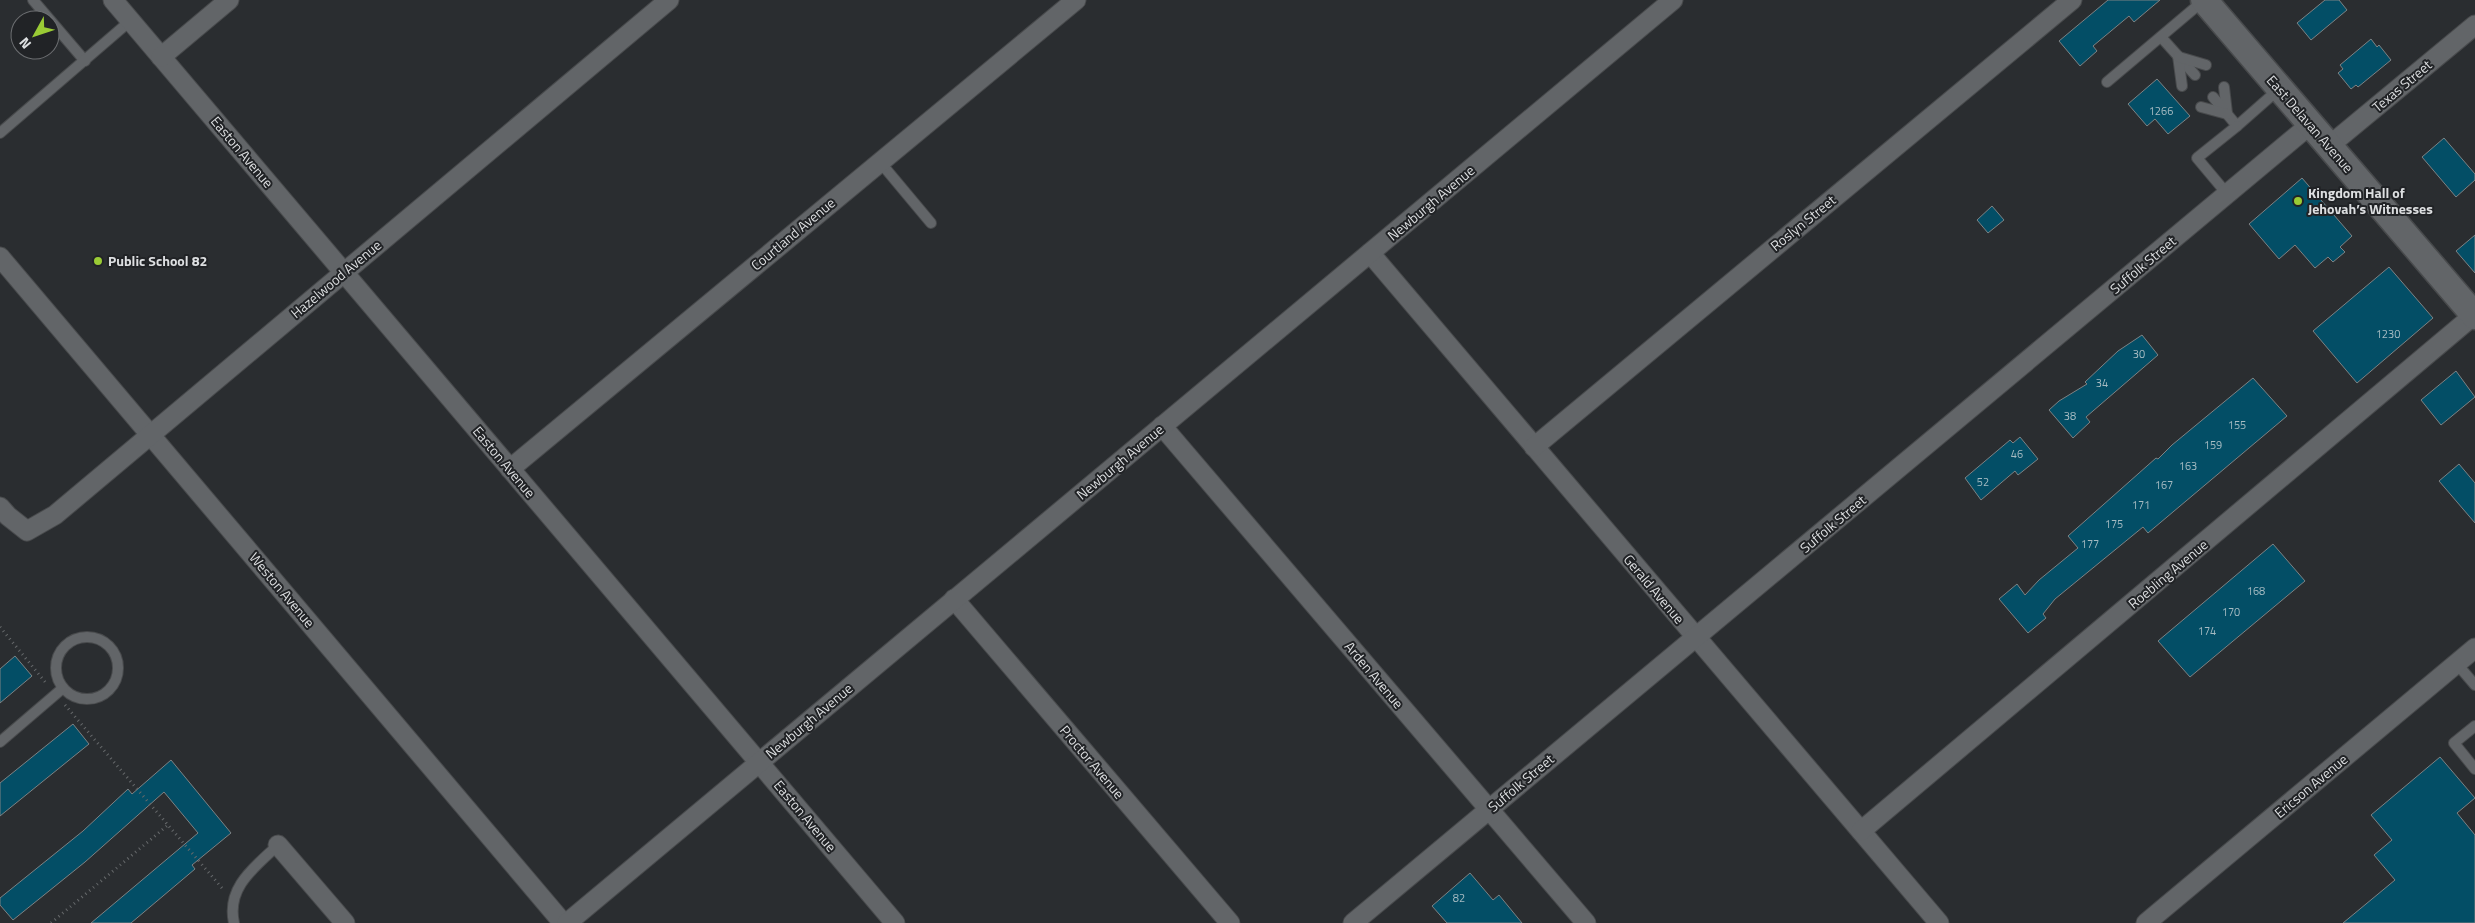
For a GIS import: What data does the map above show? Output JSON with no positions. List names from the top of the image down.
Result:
{
  "streets": {
    "street": [
      "Texas Street",
      "East Delavan Avenue",
      "Easton Avenue",
      "Newburgh Avenue",
      "Roslyn Street",
      "Courtland Avenue",
      "Suffolk Street",
      "Hazelwood Avenue",
      "Roebling Avenue",
      "Gerald Avenue",
      "Weston Avenue",
      "Arden Avenue",
      "Proctor Avenue",
      "Ericson Avenue"
    ]
  },
  "crossings": [
    ["Texas Street", "East Delavan Avenue"],
    ["East Delavan Avenue", "Suffolk Street"],
    ["East Delavan Avenue", "Roebling Avenue"],
    ["Easton Avenue", "Newburgh Avenue"],
    ["Easton Avenue", "Courtland Avenue"],
    ["Easton Avenue", "Hazelwood Avenue"],
    ["Newburgh Avenue", "Gerald Avenue"],
    ["Newburgh Avenue", "Weston Avenue"],
    ["Newburgh Avenue", "Arden Avenue"],
    ["Newburgh Avenue", "Proctor Avenue"],
    ["Roslyn Street", "Gerald Avenue"],
    ["Suffolk Street", "Gerald Avenue"],
    ["Suffolk Street", "Arden Avenue"],
    ["Hazelwood Avenue", "Weston Avenue"],
    ["Roebling Avenue", "Gerald Avenue"]
  ],
  "places": ["Kingdom Hall of Jehovah’s Witnesses", "Public School 82"],
  "house_numbers": [
    "1266",
    "1230",
    "30",
    "34",
    "38",
    "155",
    "159",
    "46",
    "163",
    "52",
    "167",
    "171",
    "175",
    "177",
    "168",
    "170",
    "174",
    "82"
  ],
  "north": "bottom left"
}
